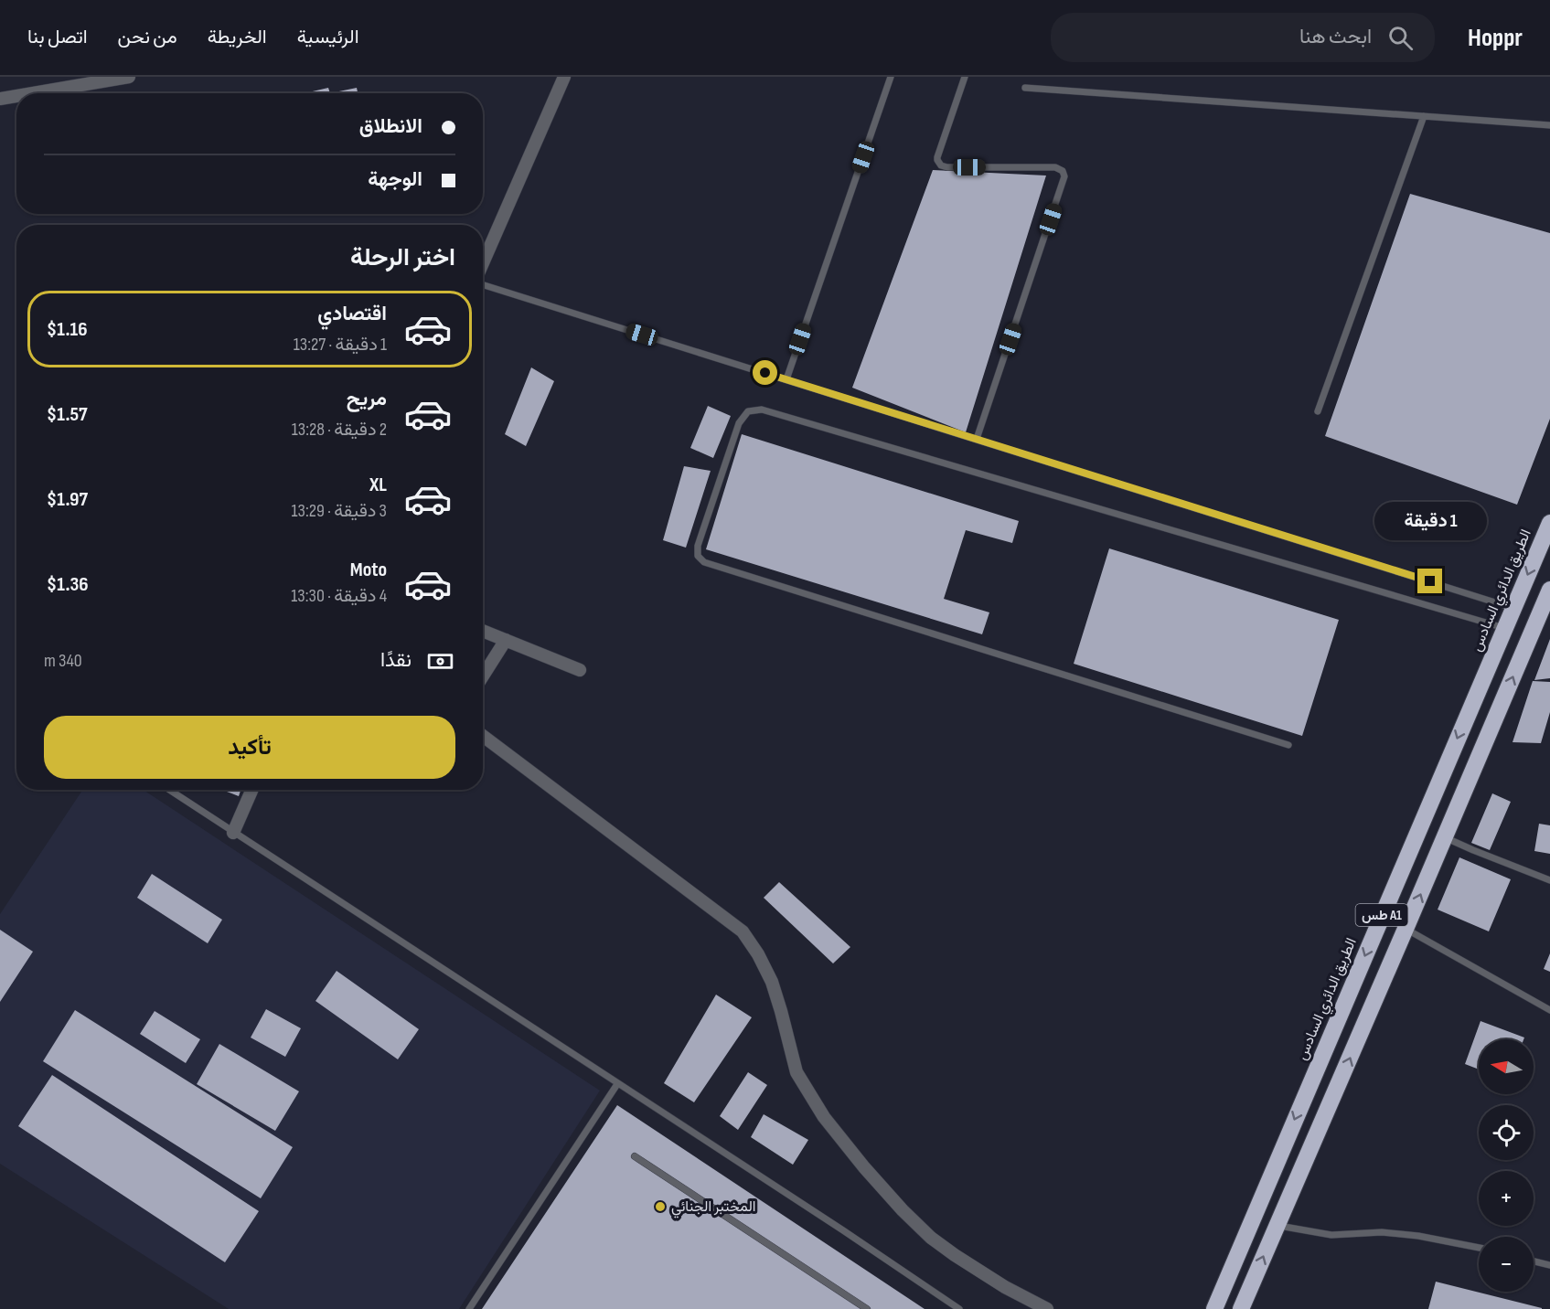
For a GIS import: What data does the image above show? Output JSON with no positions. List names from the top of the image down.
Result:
{
  "streets": {
    "highway": ["الطريق الدائري السادس", "طس A1"]
  },
  "places": ["المختبر الجنائي"],
  "north": "left",
  "page": {
    "header": "Hoppr",
    "search": "ابحث هنا",
    "nav": [
      "الرئيسية",
      "الخريطة",
      "من نحن",
      "اتصل بنا"
    ],
    "banner": ["الانطلاق", "الوجهة"],
    "heading": "اختر الرحلة",
    "list": [
      {
        "name": "اقتصادي",
        "note": "1 دقيقة · 13:27",
        "value": "$1.16"
      },
      {
        "name": "مريح",
        "note": "2 دقيقة · 13:28",
        "value": "$1.57"
      },
      {
        "name": "XL",
        "note": "3 دقيقة · 13:29",
        "value": "$1.97"
      },
      {
        "name": "Moto",
        "note": "4 دقيقة · 13:30",
        "value": "$1.36"
      }
    ],
    "bubble": "1 دقيقة",
    "pay": ["نقدًا", "340 m"],
    "buttons": "تأكيد",
    "map_buttons": ["+", "−"]
  }
}
